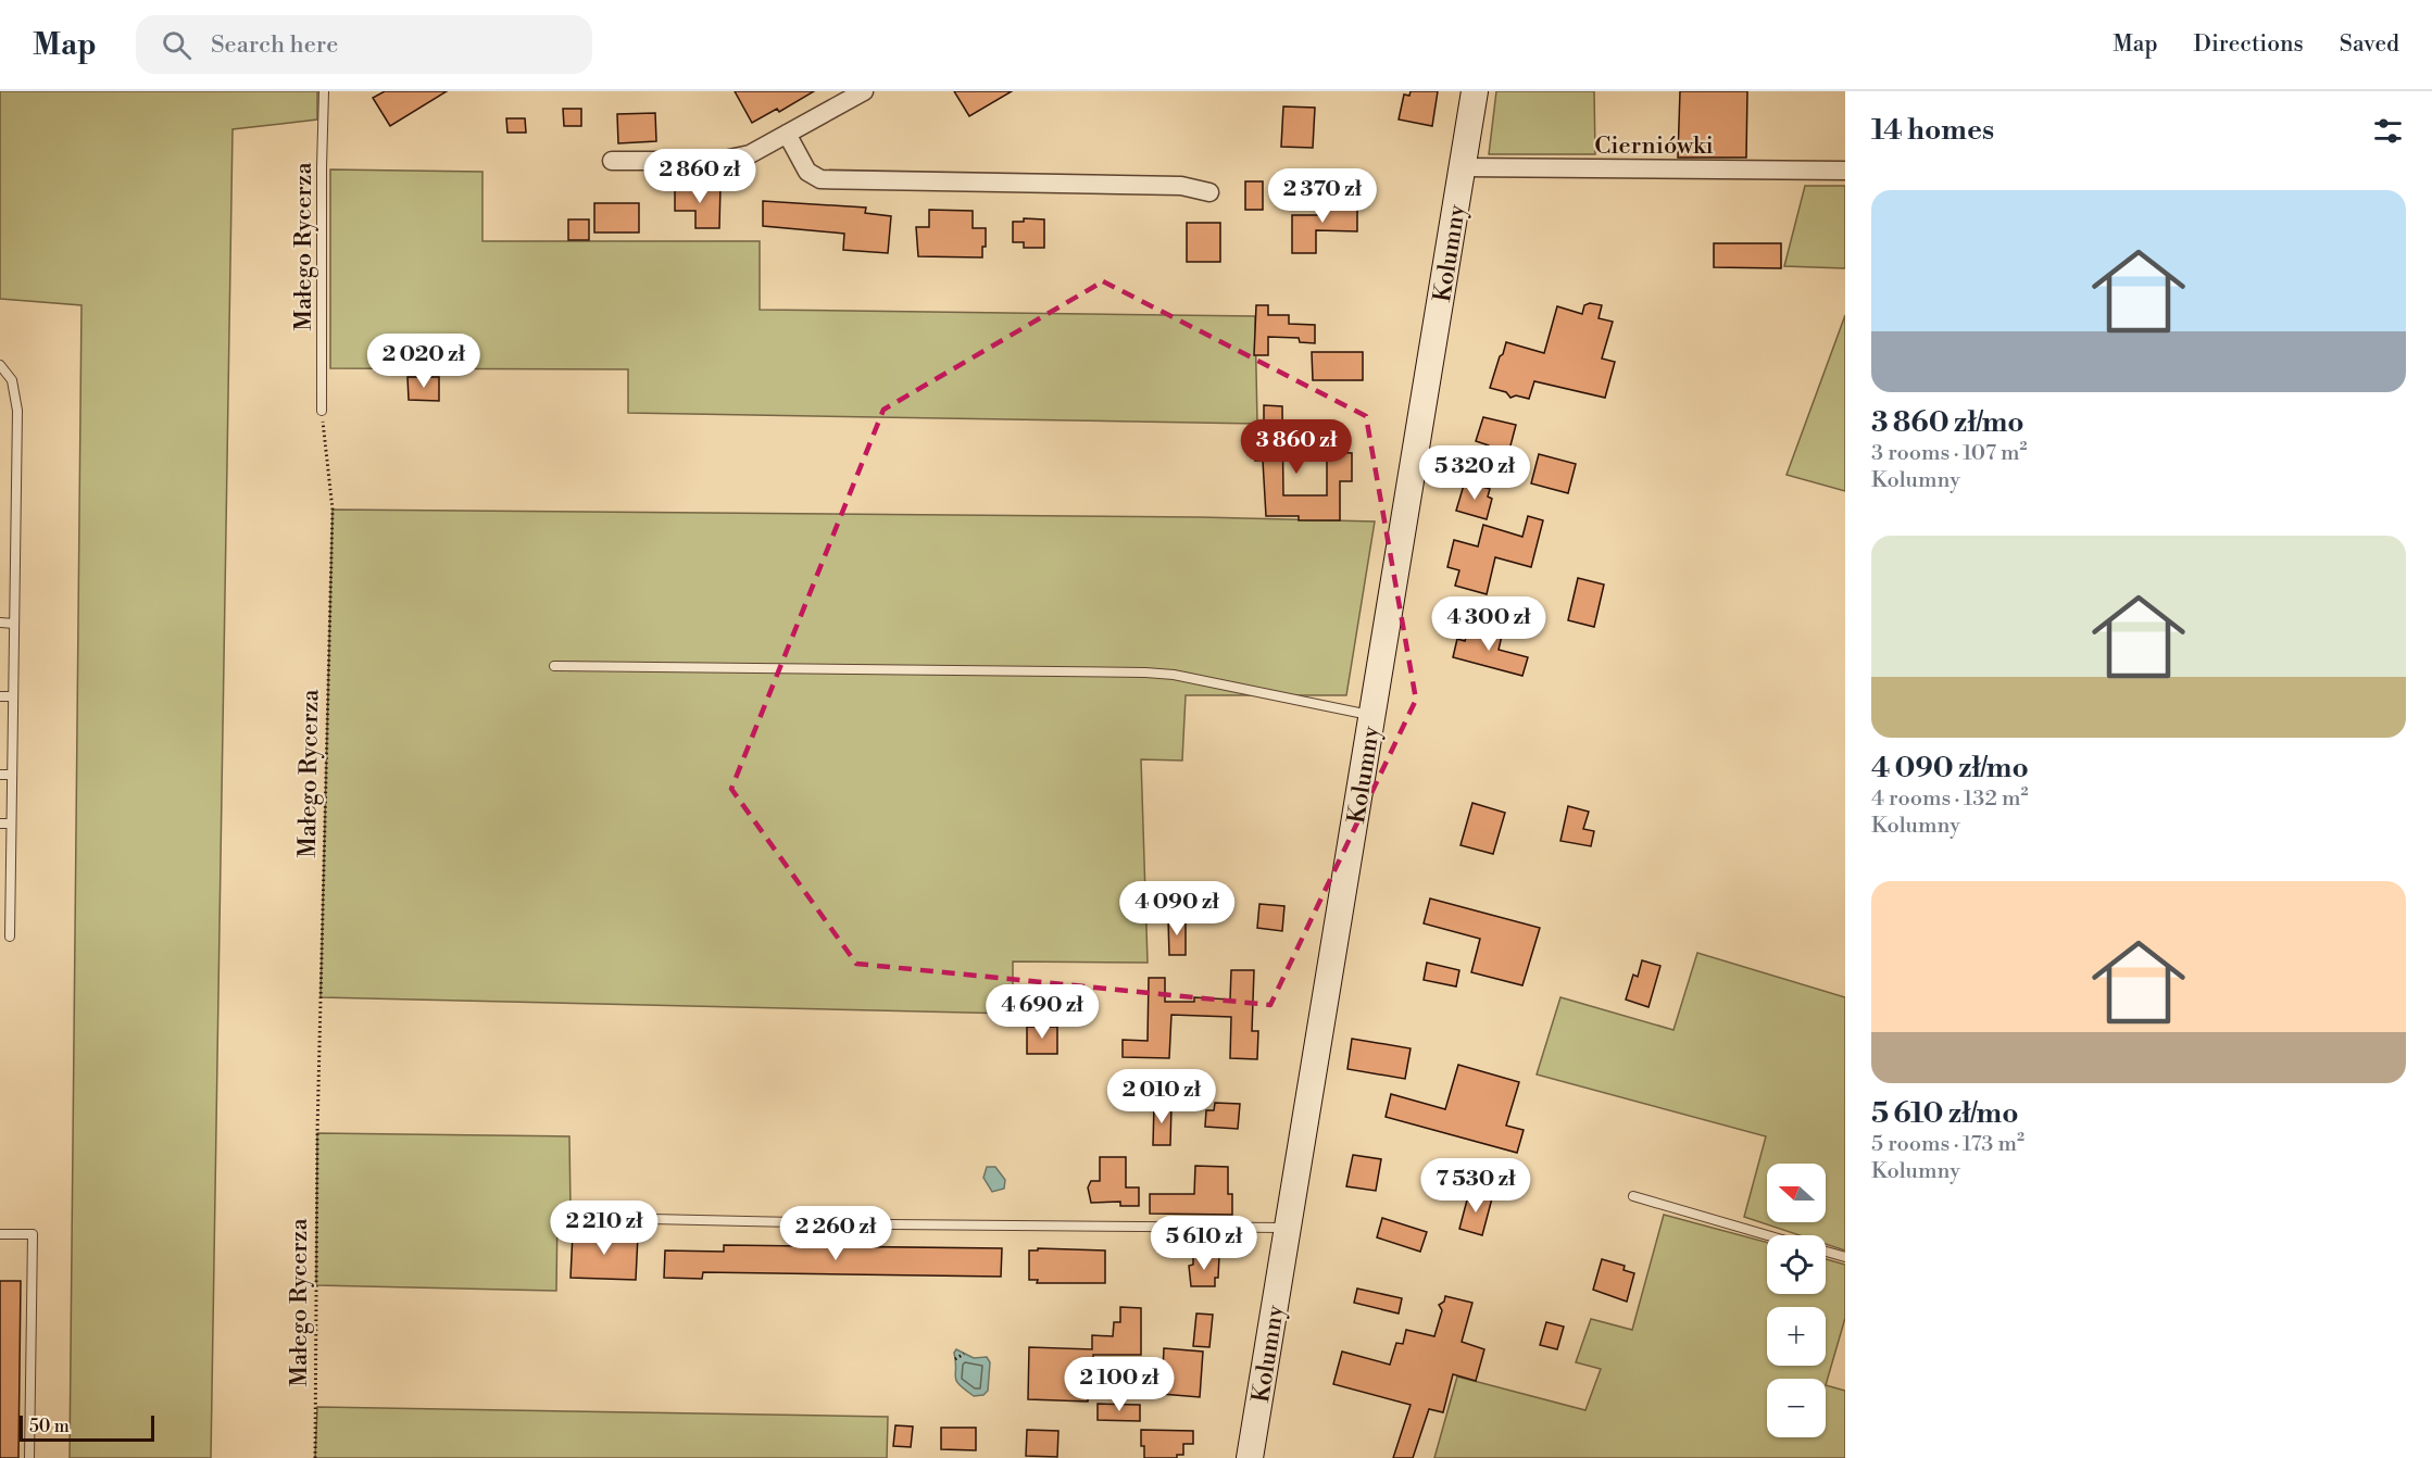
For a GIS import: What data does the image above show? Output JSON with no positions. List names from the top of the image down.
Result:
{
  "streets": {
    "street": ["Cierniówki", "Kolumny"],
    "lane": ["Małego Rycerza"]
  },
  "crossings": [
    ["Cierniówki", "Kolumny"]
  ],
  "scale_bar": "50 m",
  "north": "left",
  "page": {
    "header": "Map",
    "search": "Search here",
    "nav": ["Map", "Directions", "Saved"],
    "heading": "14 homes",
    "price": [
      "2 860 zł",
      "2 370 zł",
      "2 020 zł",
      "3 860 zł",
      "5 320 zł",
      "4 300 zł",
      "4 090 zł",
      "4 690 zł",
      "2 010 zł",
      "7 530 zł",
      "2 210 zł",
      "2 260 zł",
      "5 610 zł",
      "2 100 zł"
    ],
    "list": [
      {
        "name": "3 860 zł/mo",
        "note": "3 rooms · 107 m² · Kolumny"
      },
      {
        "name": "4 090 zł/mo",
        "note": "4 rooms · 132 m² · Kolumny"
      },
      {
        "name": "5 610 zł/mo",
        "note": "5 rooms · 173 m² · Kolumny"
      }
    ],
    "map_buttons": ["+", "−"],
    "scale": "50 m"
  }
}
